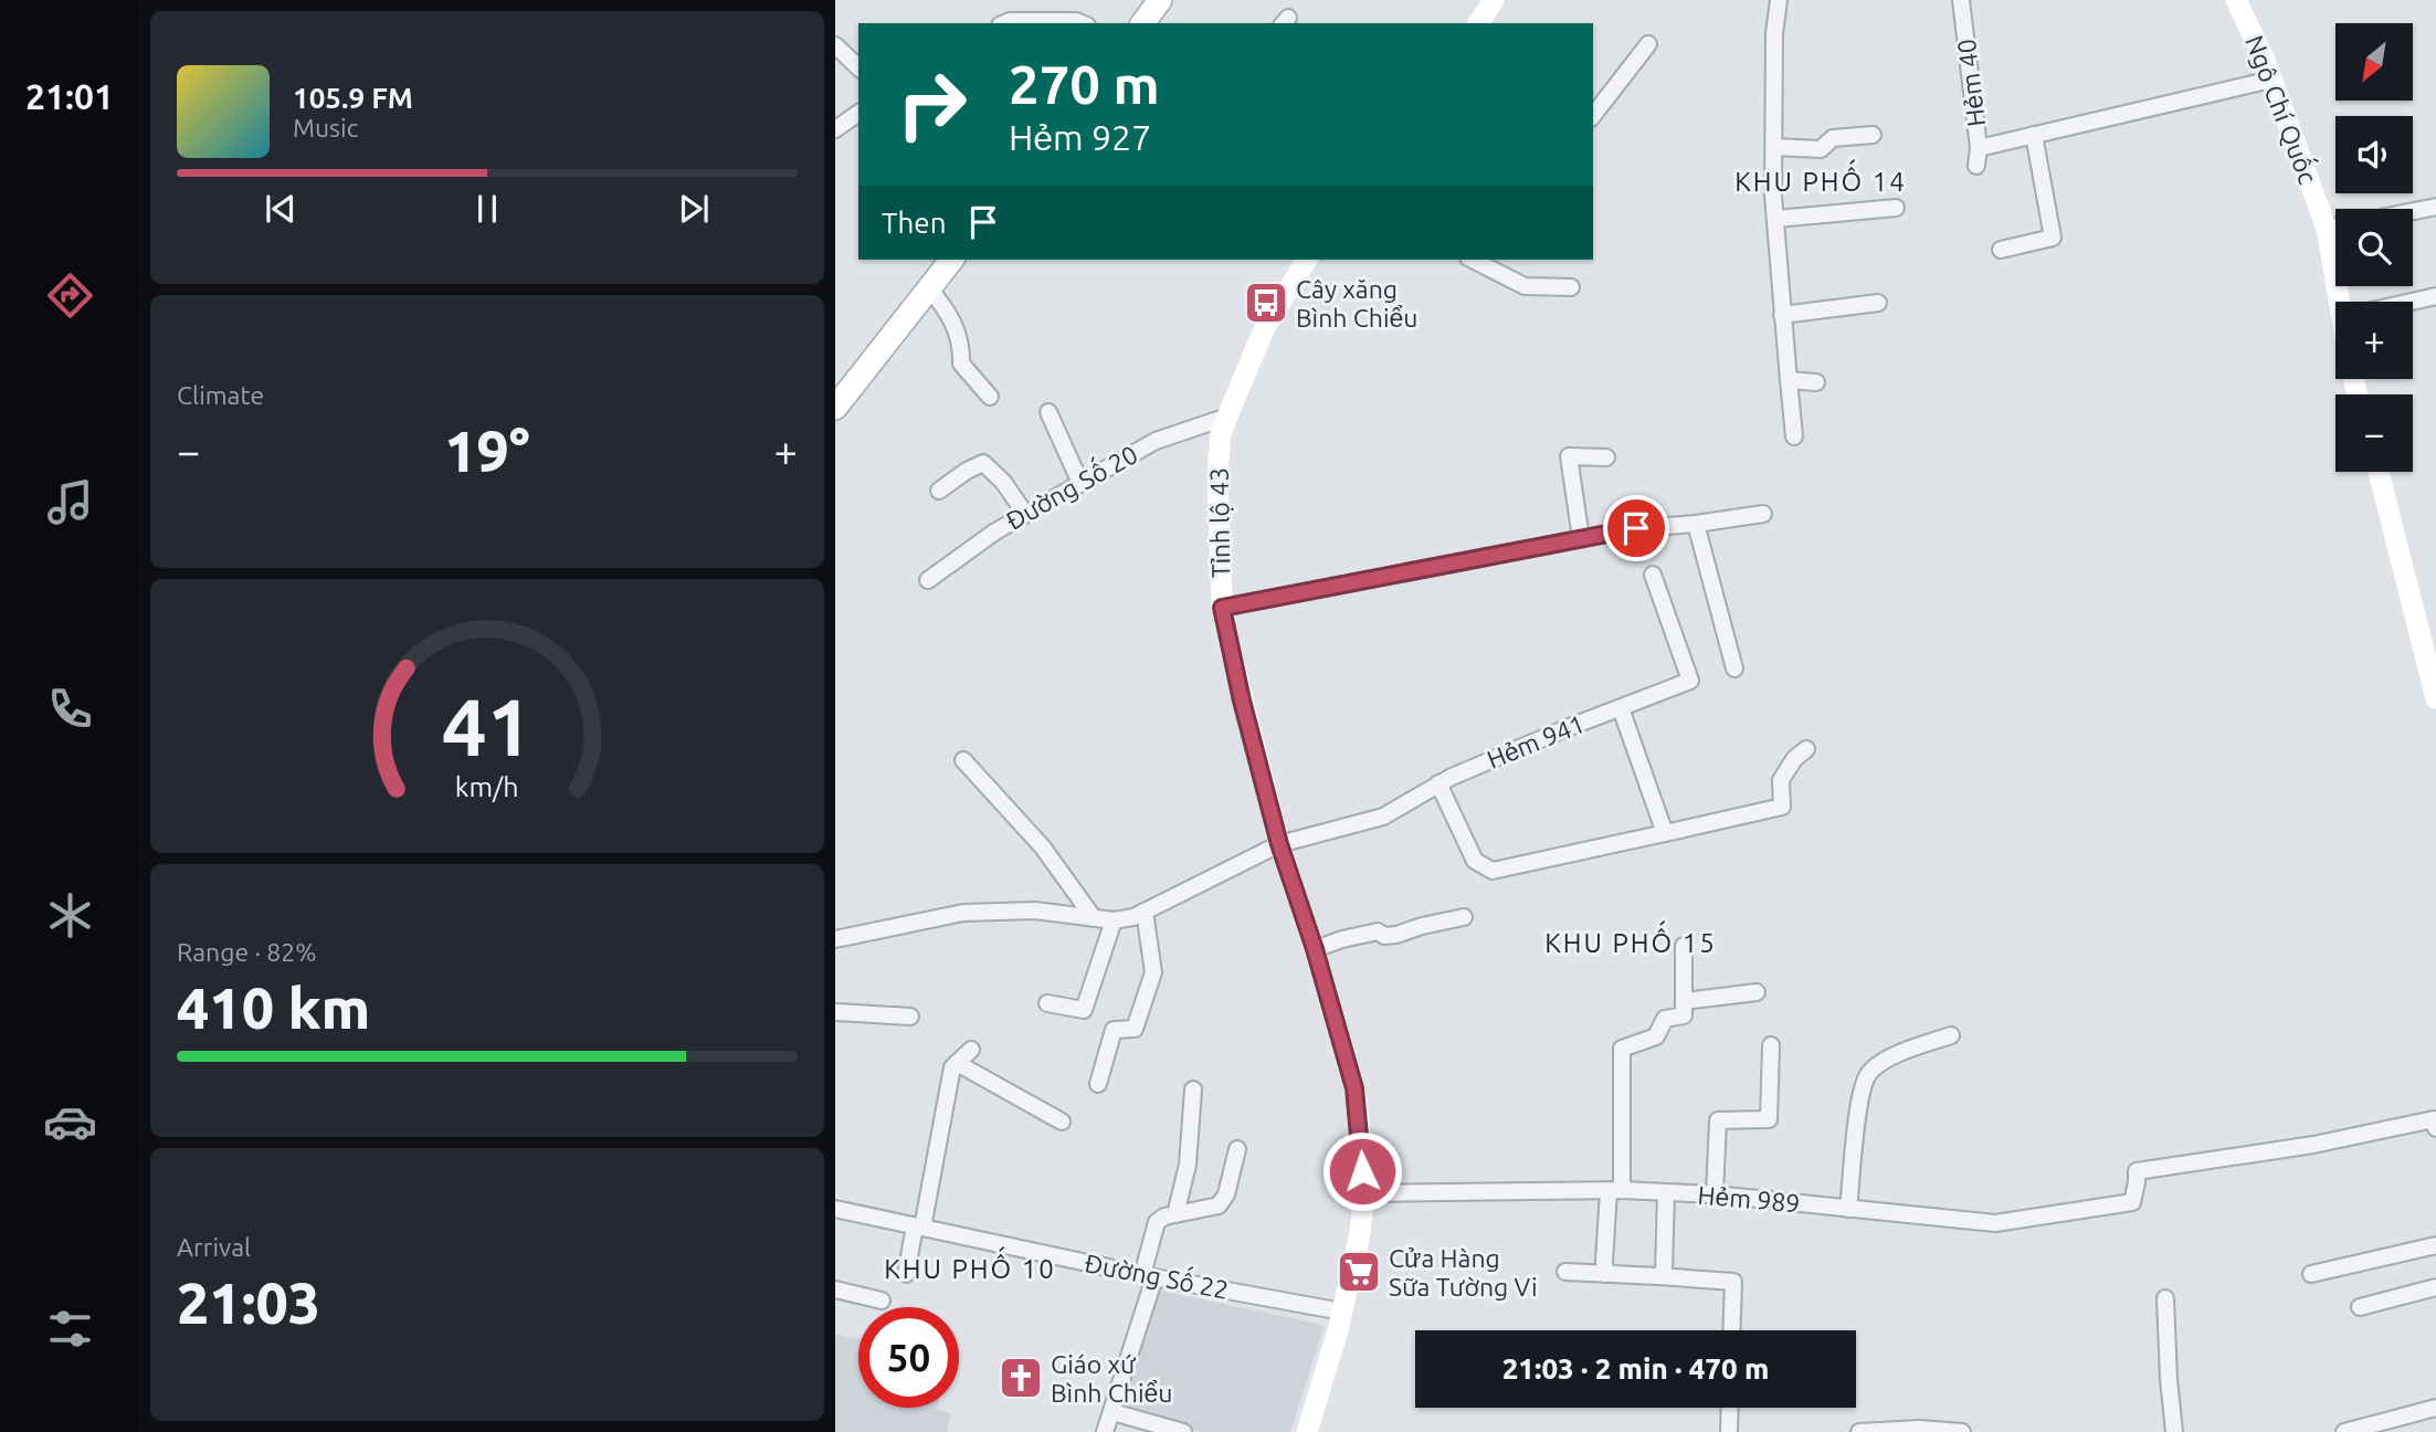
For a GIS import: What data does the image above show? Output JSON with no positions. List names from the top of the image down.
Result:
{
  "streets": {
    "main road": ["Ngô Chí Quốc", "Tỉnh lộ 43"],
    "street": [
      "Hẻm 40",
      "Đường Số 20",
      "Hẻm 941",
      "Hẻm 989",
      "Đường Số 22"
    ]
  },
  "crossings": [
    ["Đường Số 20", "Tỉnh lộ 43"],
    ["Tỉnh lộ 43", "Hẻm 941"],
    ["Tỉnh lộ 43", "Hẻm 989"],
    ["Tỉnh lộ 43", "Đường Số 22"]
  ],
  "districts": ["KHU PHỐ 14", "KHU PHỐ 15", "KHU PHỐ 10"],
  "places": {
    "bus stop": ["Cây xăng Bình Chiểu"],
    "supermarket": ["Cửa Hàng Sữa Tường Vi"],
    "church": ["Giáo xứ Bình Chiểu"]
  },
  "north": "bottom left",
  "page": {
    "tabs": "21:01",
    "map_buttons": ["+", "−"],
    "turn": ["270 m", "Hẻm 927"],
    "song": ["105.9 FM", "Music"],
    "then": "Then",
    "tile": [
      "Climate",
      ["Range · 82%", "410 km"],
      ["Arrival", "21:03"]
    ],
    "heat": ["−", "19°", "+"],
    "limit": "50",
    "trip": "21:03 · 2 min · 470 m",
    "gauge": ["41", "km/h"]
  }
}
